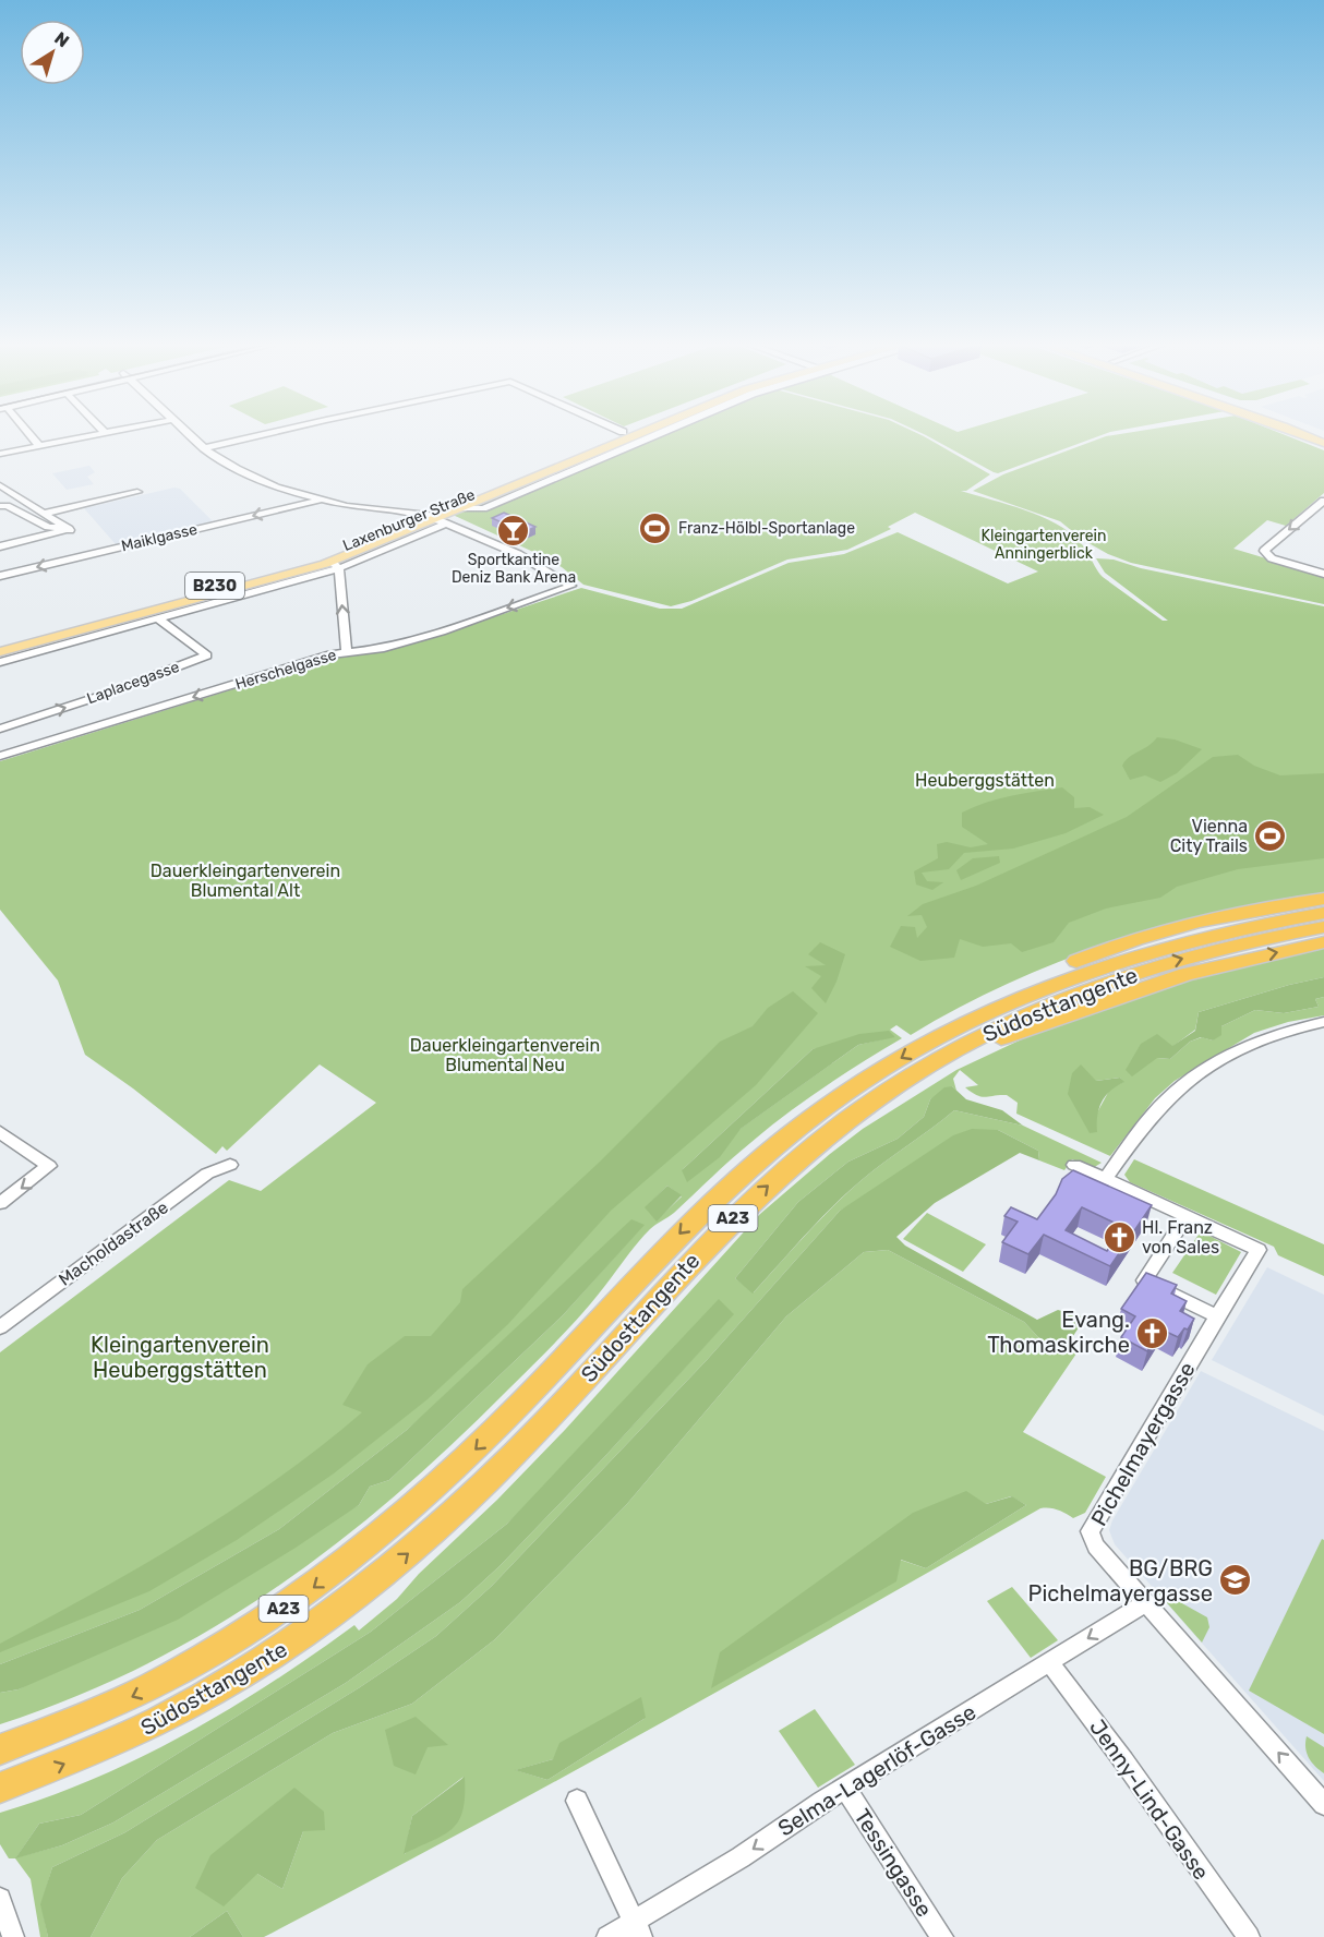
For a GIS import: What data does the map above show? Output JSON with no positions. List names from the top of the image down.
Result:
{
  "streets": {
    "highway": ["Südosttangente", "A23"],
    "main road": ["Laxenburger Straße", "B230"],
    "street": [
      "Maiklgasse",
      "Herschelgasse",
      "Laplacegasse",
      "Macholdastraße",
      "Pichelmayergasse",
      "Selma-Lagerlöf-Gasse",
      "Jenny-Lind-Gasse",
      "Tessingasse"
    ]
  },
  "crossings": [
    ["Laxenburger Straße", "Herschelgasse"],
    ["Laxenburger Straße", "Laplacegasse"],
    ["Pichelmayergasse", "Selma-Lagerlöf-Gasse"],
    ["Selma-Lagerlöf-Gasse", "Jenny-Lind-Gasse"],
    ["Selma-Lagerlöf-Gasse", "Tessingasse"]
  ],
  "one_way": ["Pichelmayergasse", "Selma-Lagerlöf-Gasse"],
  "parks": [
    "Kleingartenverein Anningerblick",
    "Heuberggstätten",
    "Dauerkleingartenverein Blumental Alt",
    "Dauerkleingartenverein Blumental Neu",
    "Kleingartenverein Heuberggstätten"
  ],
  "places": {
    "sports": ["Franz-Hölbl-Sportanlage", "Vienna City Trails"],
    "bar": ["Sportkantine Deniz Bank Arena"],
    "church": ["Hl. Franz von Sales", "Evang. Thomaskirche"],
    "school or university": ["BG/BRG Pichelmayergasse"]
  },
  "north": "top right"
}
